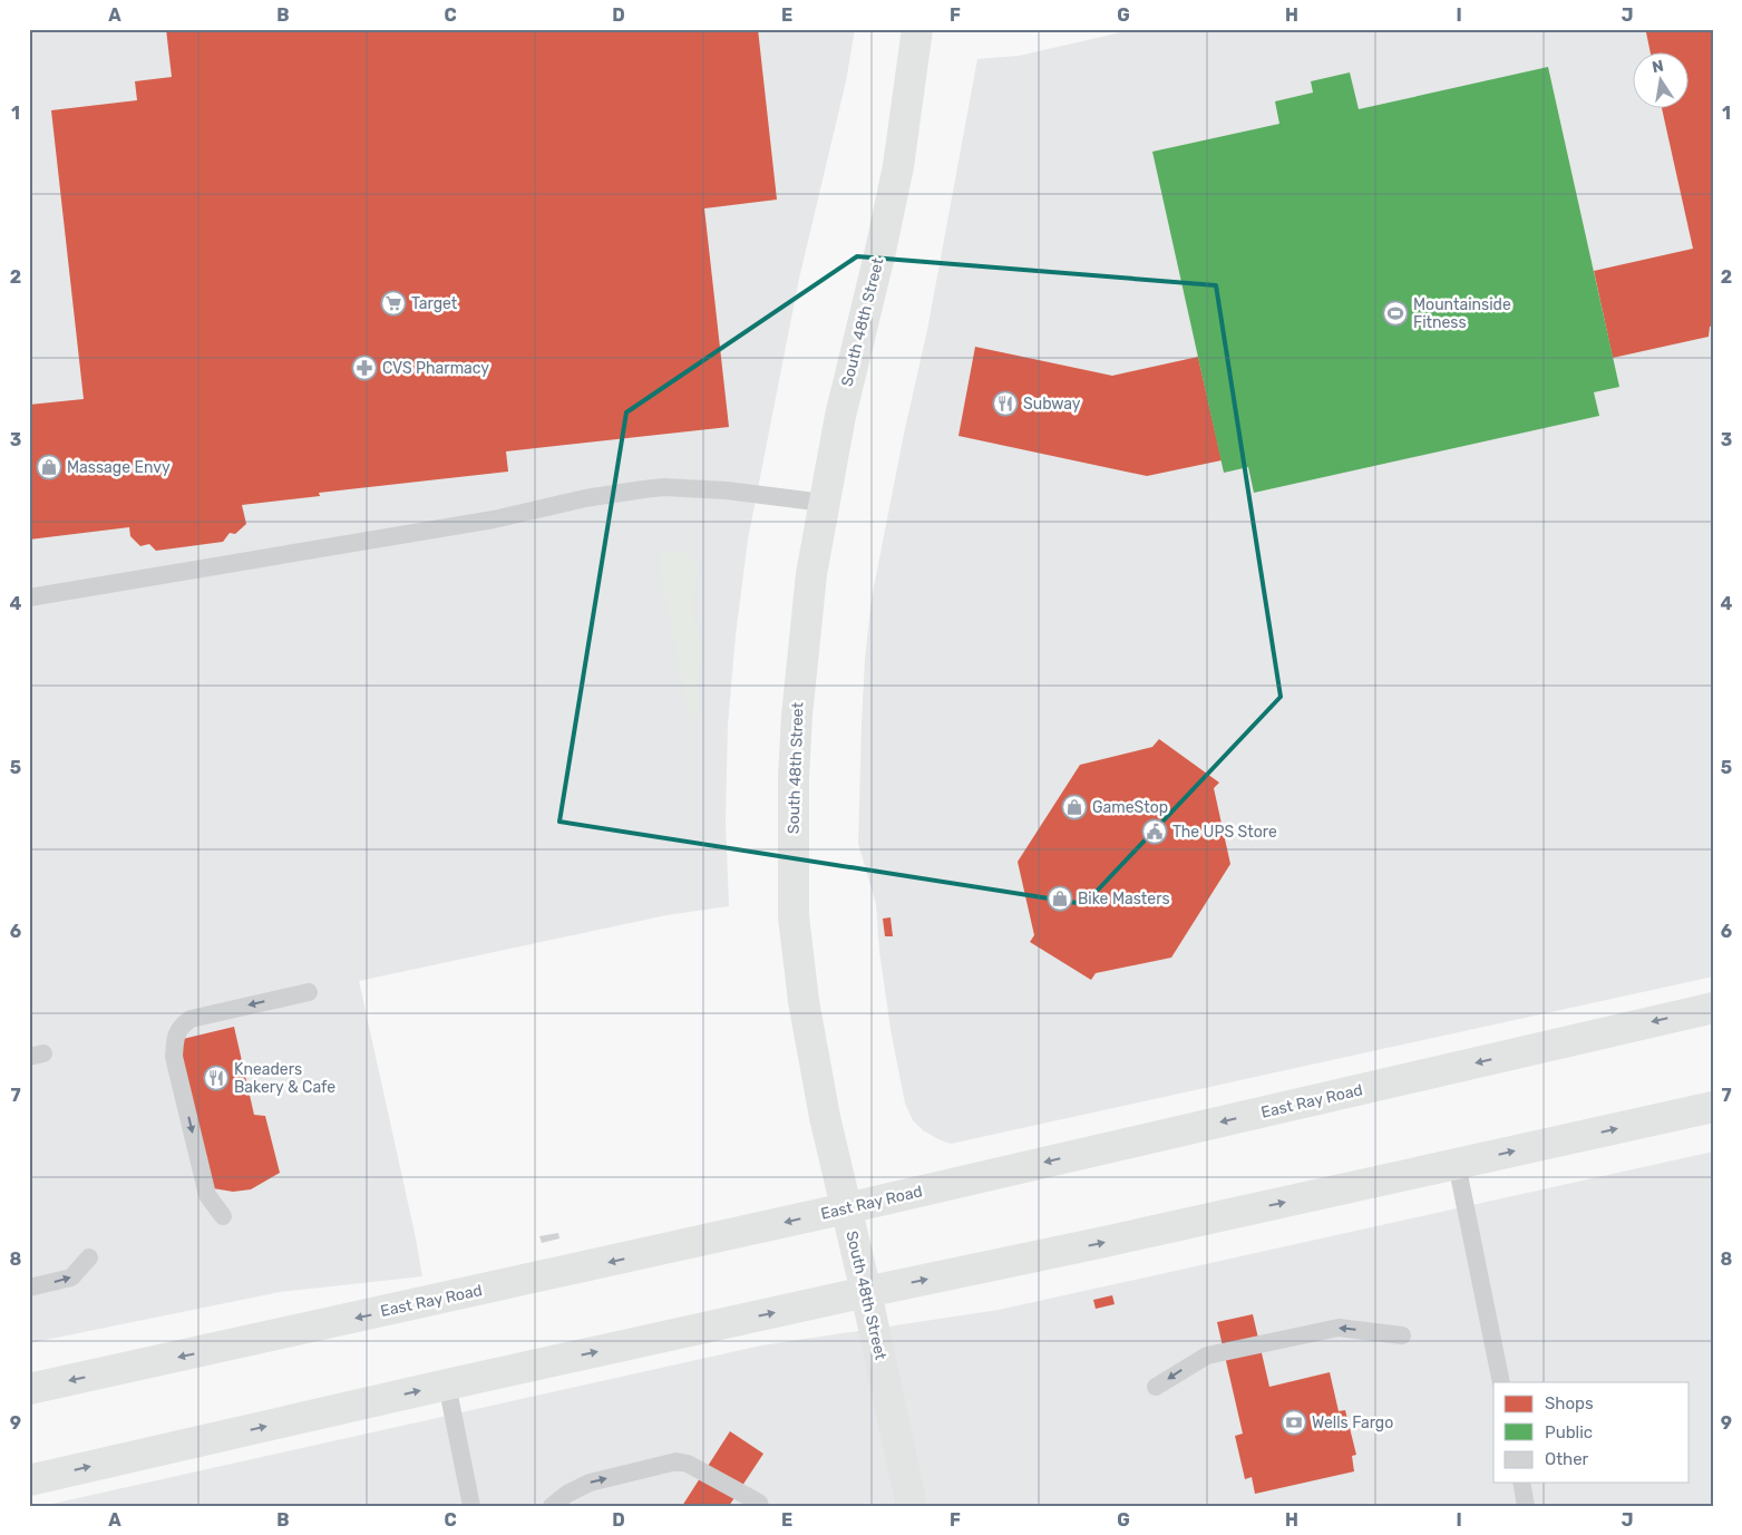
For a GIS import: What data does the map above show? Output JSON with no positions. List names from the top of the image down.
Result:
{
  "streets": {
    "main road": ["South 48th Street", "East Ray Road"]
  },
  "crossings": [
    ["South 48th Street", "East Ray Road"]
  ],
  "places": {
    "supermarket": ["Target"],
    "sports": ["Mountainside Fitness"],
    "pharmacy": ["CVS Pharmacy"],
    "restaurant": ["Subway", "Kneaders Bakery & Cafe"],
    "shop": ["Massage Envy", "GameStop", "Bike Masters"],
    "public building": ["The UPS Store"],
    "bank": ["Wells Fargo"]
  },
  "legend": ["Shops", "Public", "Other"],
  "north": "top",
  "grid": {
    "columns": [
      "A",
      "B",
      "C",
      "D",
      "E",
      "F",
      "G",
      "H",
      "I",
      "J"
    ],
    "rows": [
      "1",
      "2",
      "3",
      "4",
      "5",
      "6",
      "7",
      "8",
      "9"
    ]
  }
}
